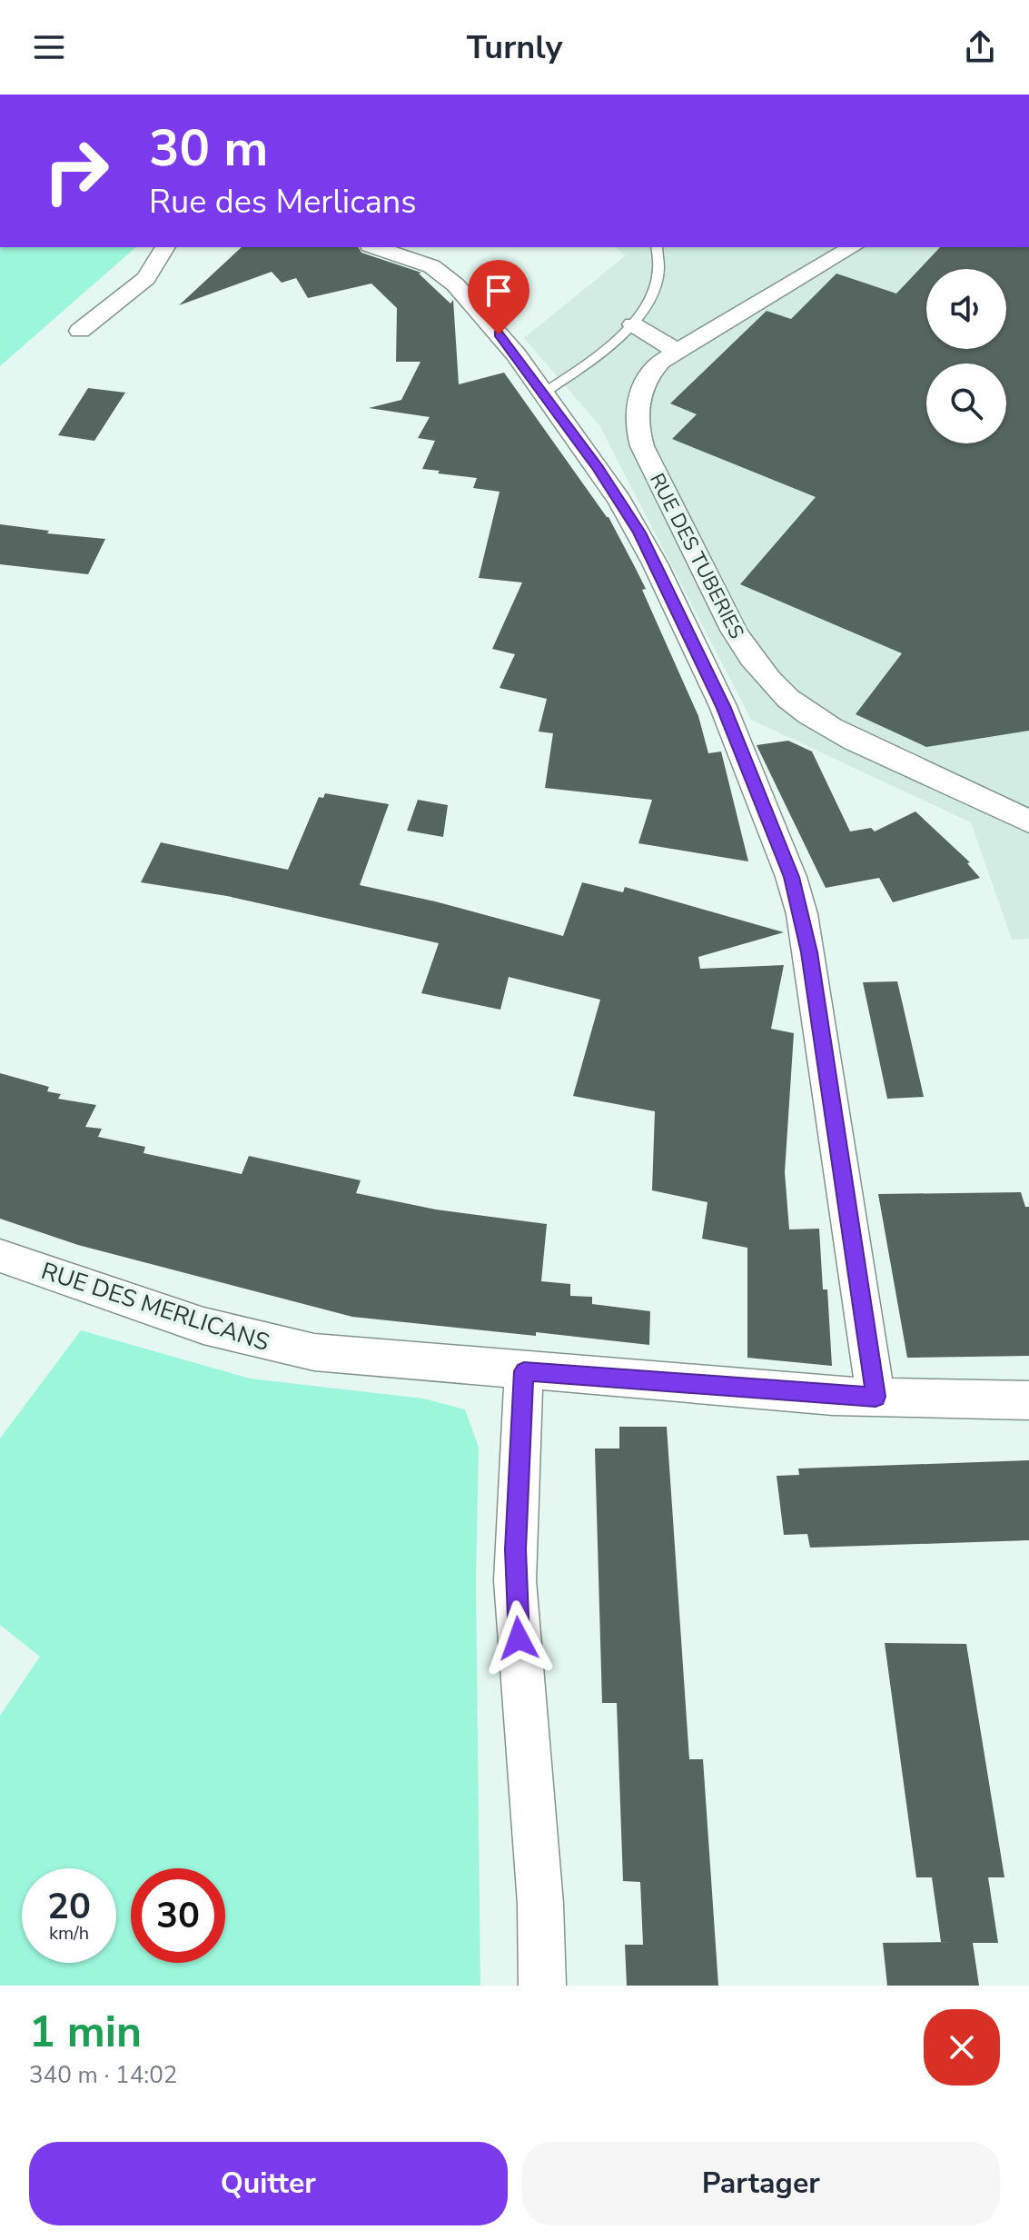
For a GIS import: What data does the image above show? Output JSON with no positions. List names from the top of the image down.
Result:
{
  "streets": {
    "street": ["RUE DES TUBERIES", "RUE DES MERLICANS"]
  },
  "page": {
    "header": "Turnly",
    "turn": ["30 m", "Rue des Merlicans"],
    "speed": "20 km/h",
    "limit": "30",
    "heading": ["1 min", "340 m · 14:02"],
    "buttons": ["Quitter", "Partager"]
  }
}
